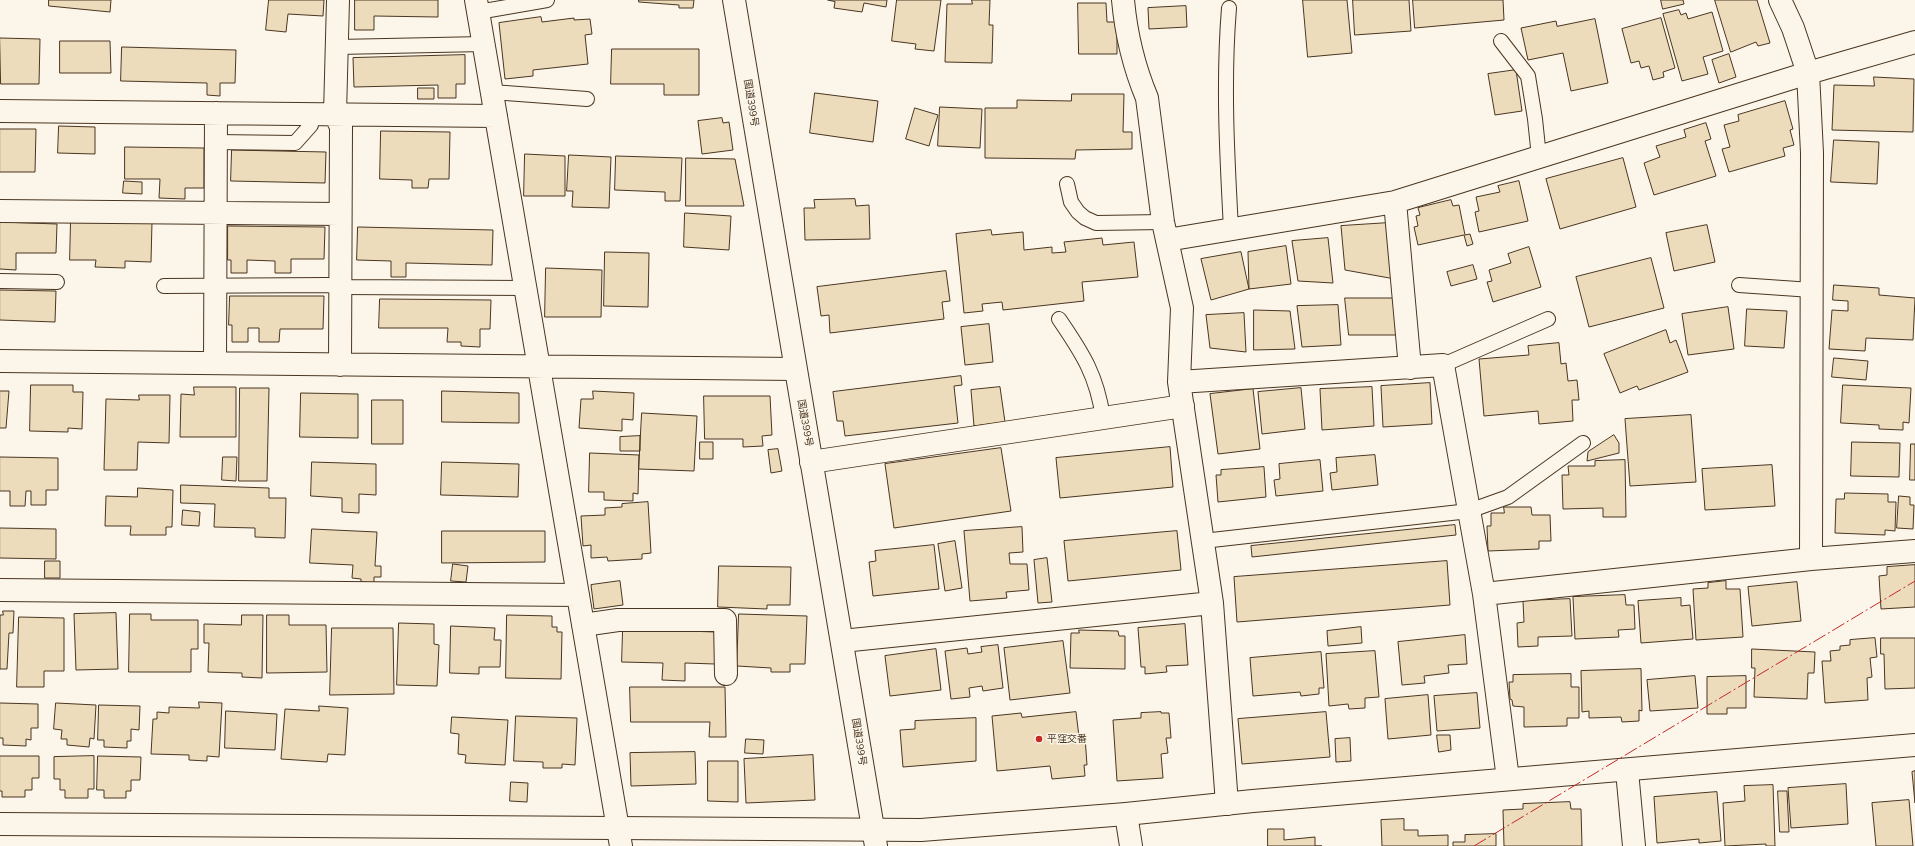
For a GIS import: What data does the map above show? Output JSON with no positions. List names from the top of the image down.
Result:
{
  "streets": {
    "main road": ["国道399号"]
  },
  "places": ["平窪交番"]
}
